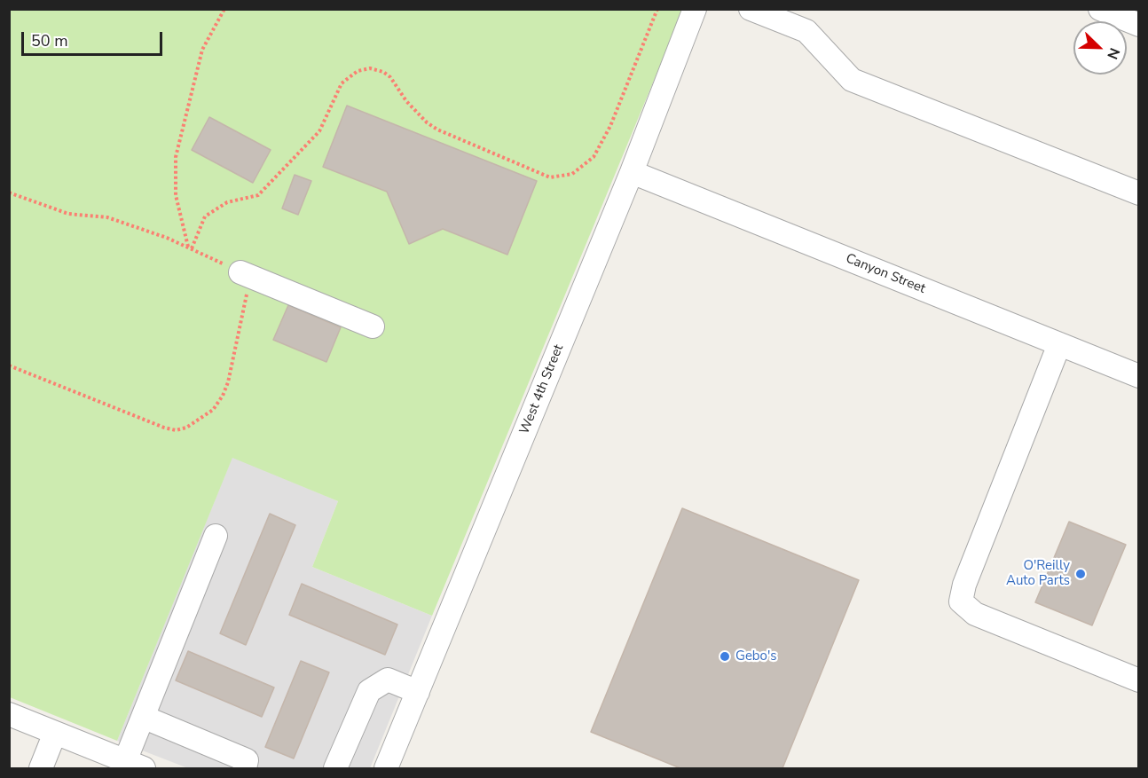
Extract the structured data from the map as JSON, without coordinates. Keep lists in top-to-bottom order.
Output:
{
  "streets": {
    "street": ["Canyon Street", "West 4th Street"]
  },
  "crossings": [
    ["Canyon Street", "West 4th Street"]
  ],
  "places": ["O'Reilly Auto Parts", "Gebo's"],
  "scale_bar": "50 m",
  "north": "bottom right"
}
